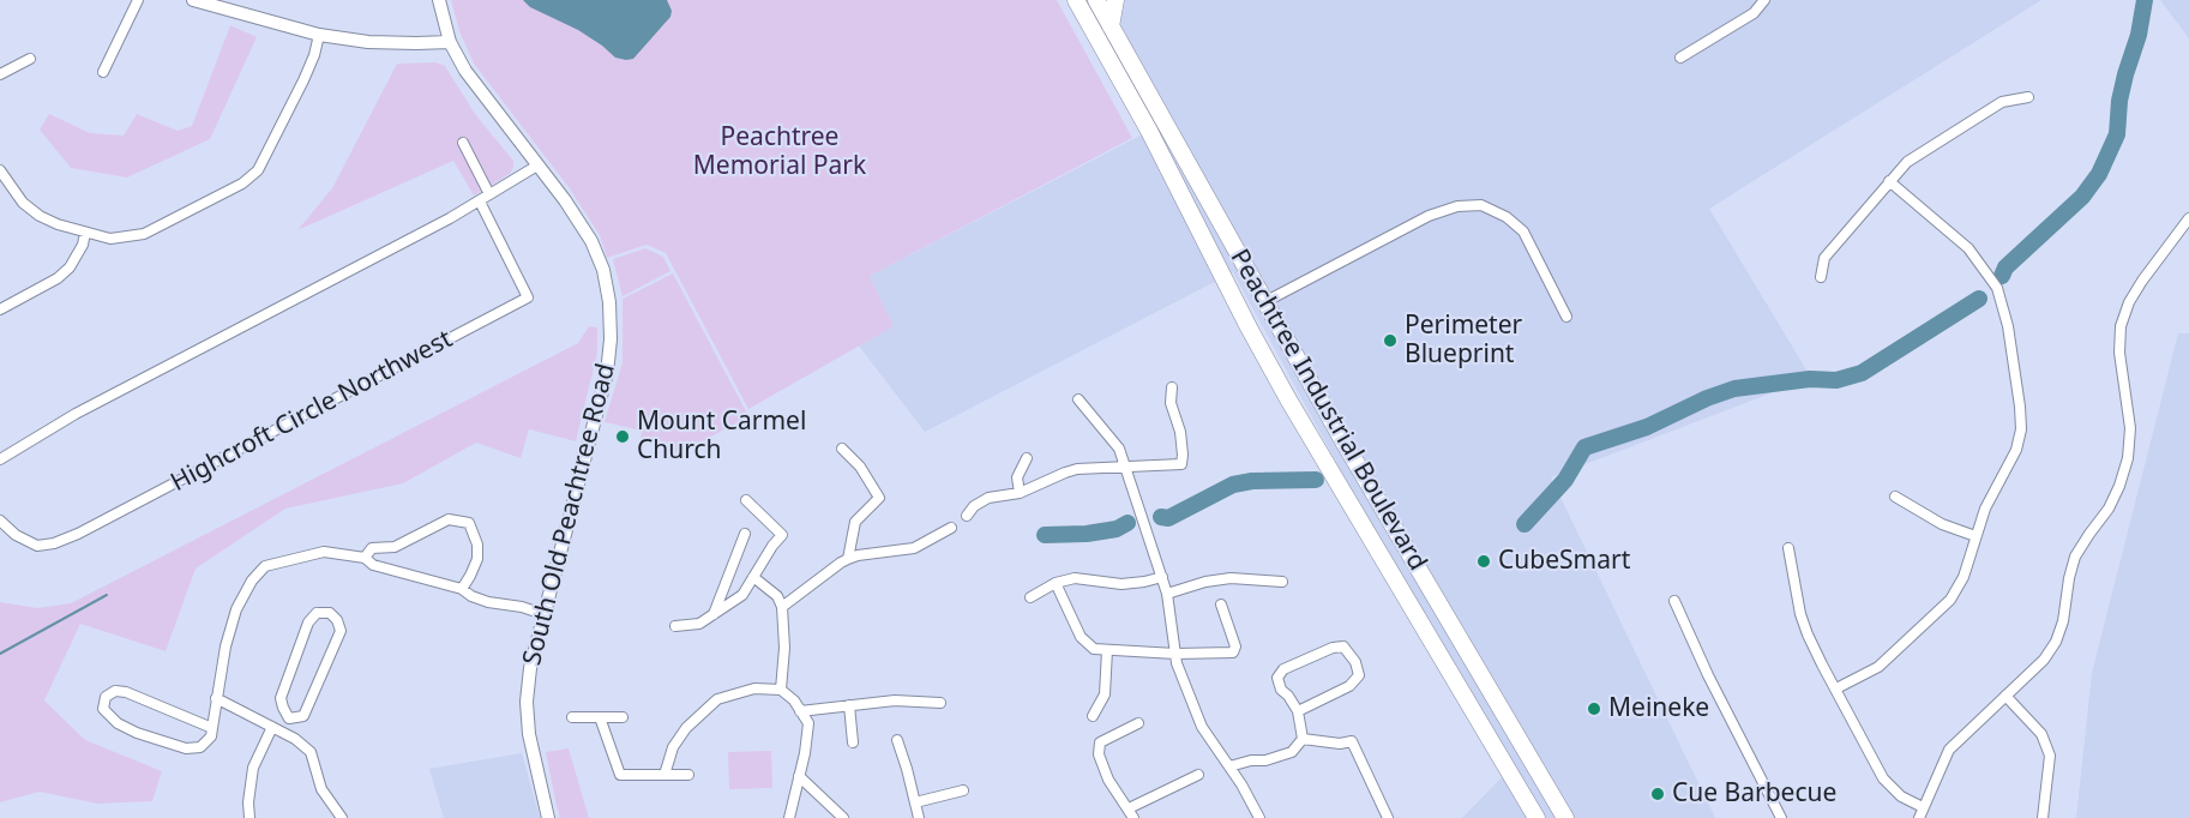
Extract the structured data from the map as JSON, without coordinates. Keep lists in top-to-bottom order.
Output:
{
  "streets": {
    "highway": ["Peachtree Industrial Boulevard"],
    "street": ["Highcroft Circle Northwest", "South Old Peachtree Road"]
  },
  "parks": ["Peachtree Memorial Park"],
  "places": [
    "Perimeter Blueprint",
    "Mount Carmel Church",
    "CubeSmart",
    "Meineke",
    "Cue Barbecue"
  ]
}
